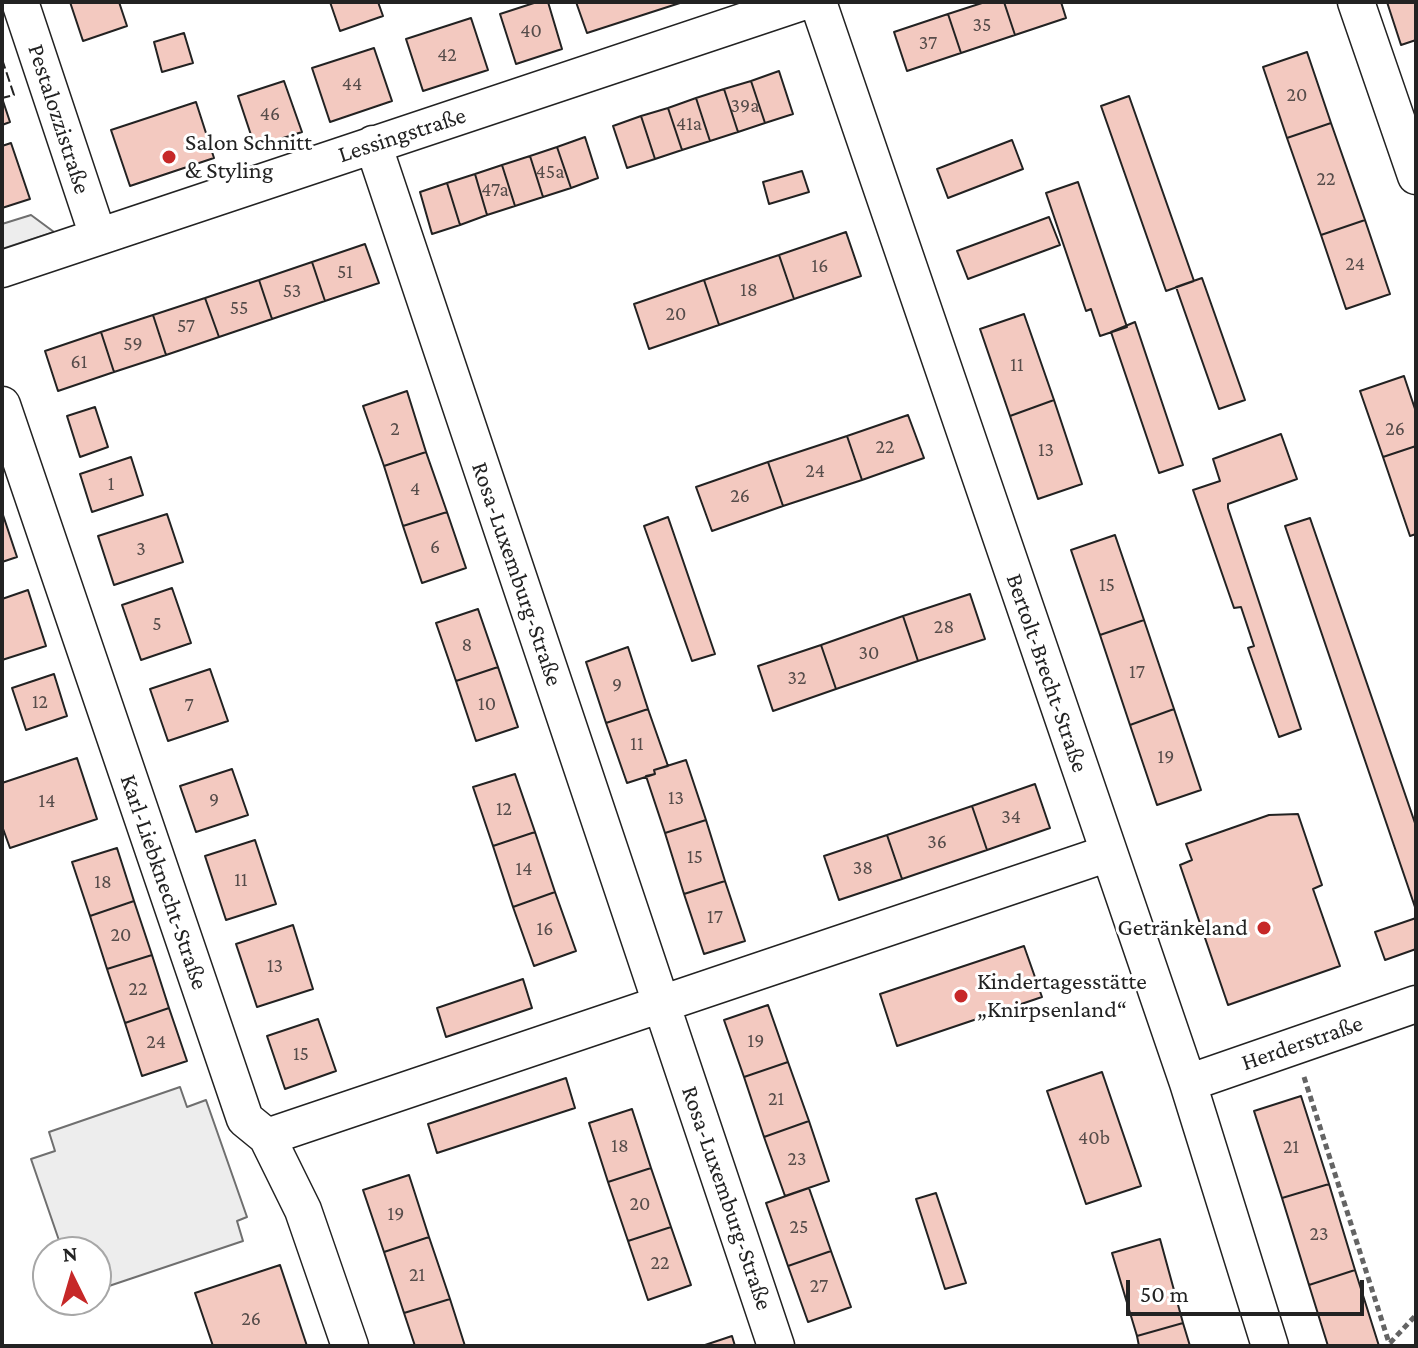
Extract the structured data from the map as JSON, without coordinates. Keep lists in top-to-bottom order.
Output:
{
  "streets": {
    "street": [
      "Pestalozzistraße",
      "Lessingstraße",
      "Rosa-Luxemburg-Straße",
      "Bertolt-Brecht-Straße",
      "Karl-Liebknecht-Straße",
      "Herderstraße"
    ]
  },
  "crossings": [
    ["Pestalozzistraße", "Lessingstraße"],
    ["Lessingstraße", "Rosa-Luxemburg-Straße"],
    ["Bertolt-Brecht-Straße", "Herderstraße"]
  ],
  "places": ["Salon Schnitt & Styling", "Getränkeland", "Kindertagesstätte „Knirpsenland“"],
  "house_numbers": [
    "35",
    "40",
    "37",
    "42",
    "44",
    "20",
    "39a",
    "46",
    "41a",
    "45a",
    "22",
    "47a",
    "24",
    "16",
    "51",
    "18",
    "53",
    "55",
    "20",
    "57",
    "59",
    "61",
    "11",
    "2",
    "26",
    "22",
    "13",
    "24",
    "1",
    "4",
    "26",
    "6",
    "3",
    "15",
    "5",
    "28",
    "8",
    "30",
    "17",
    "32",
    "9",
    "12",
    "10",
    "7",
    "11",
    "19",
    "13",
    "9",
    "14",
    "12",
    "34",
    "36",
    "15",
    "38",
    "14",
    "11",
    "18",
    "17",
    "16",
    "20",
    "13",
    "22",
    "19",
    "24",
    "15",
    "21",
    "40b",
    "18",
    "21",
    "23",
    "20",
    "19",
    "25",
    "23",
    "22",
    "21",
    "27",
    "26"
  ],
  "scale_bar": "50 m",
  "north": "top"
}
